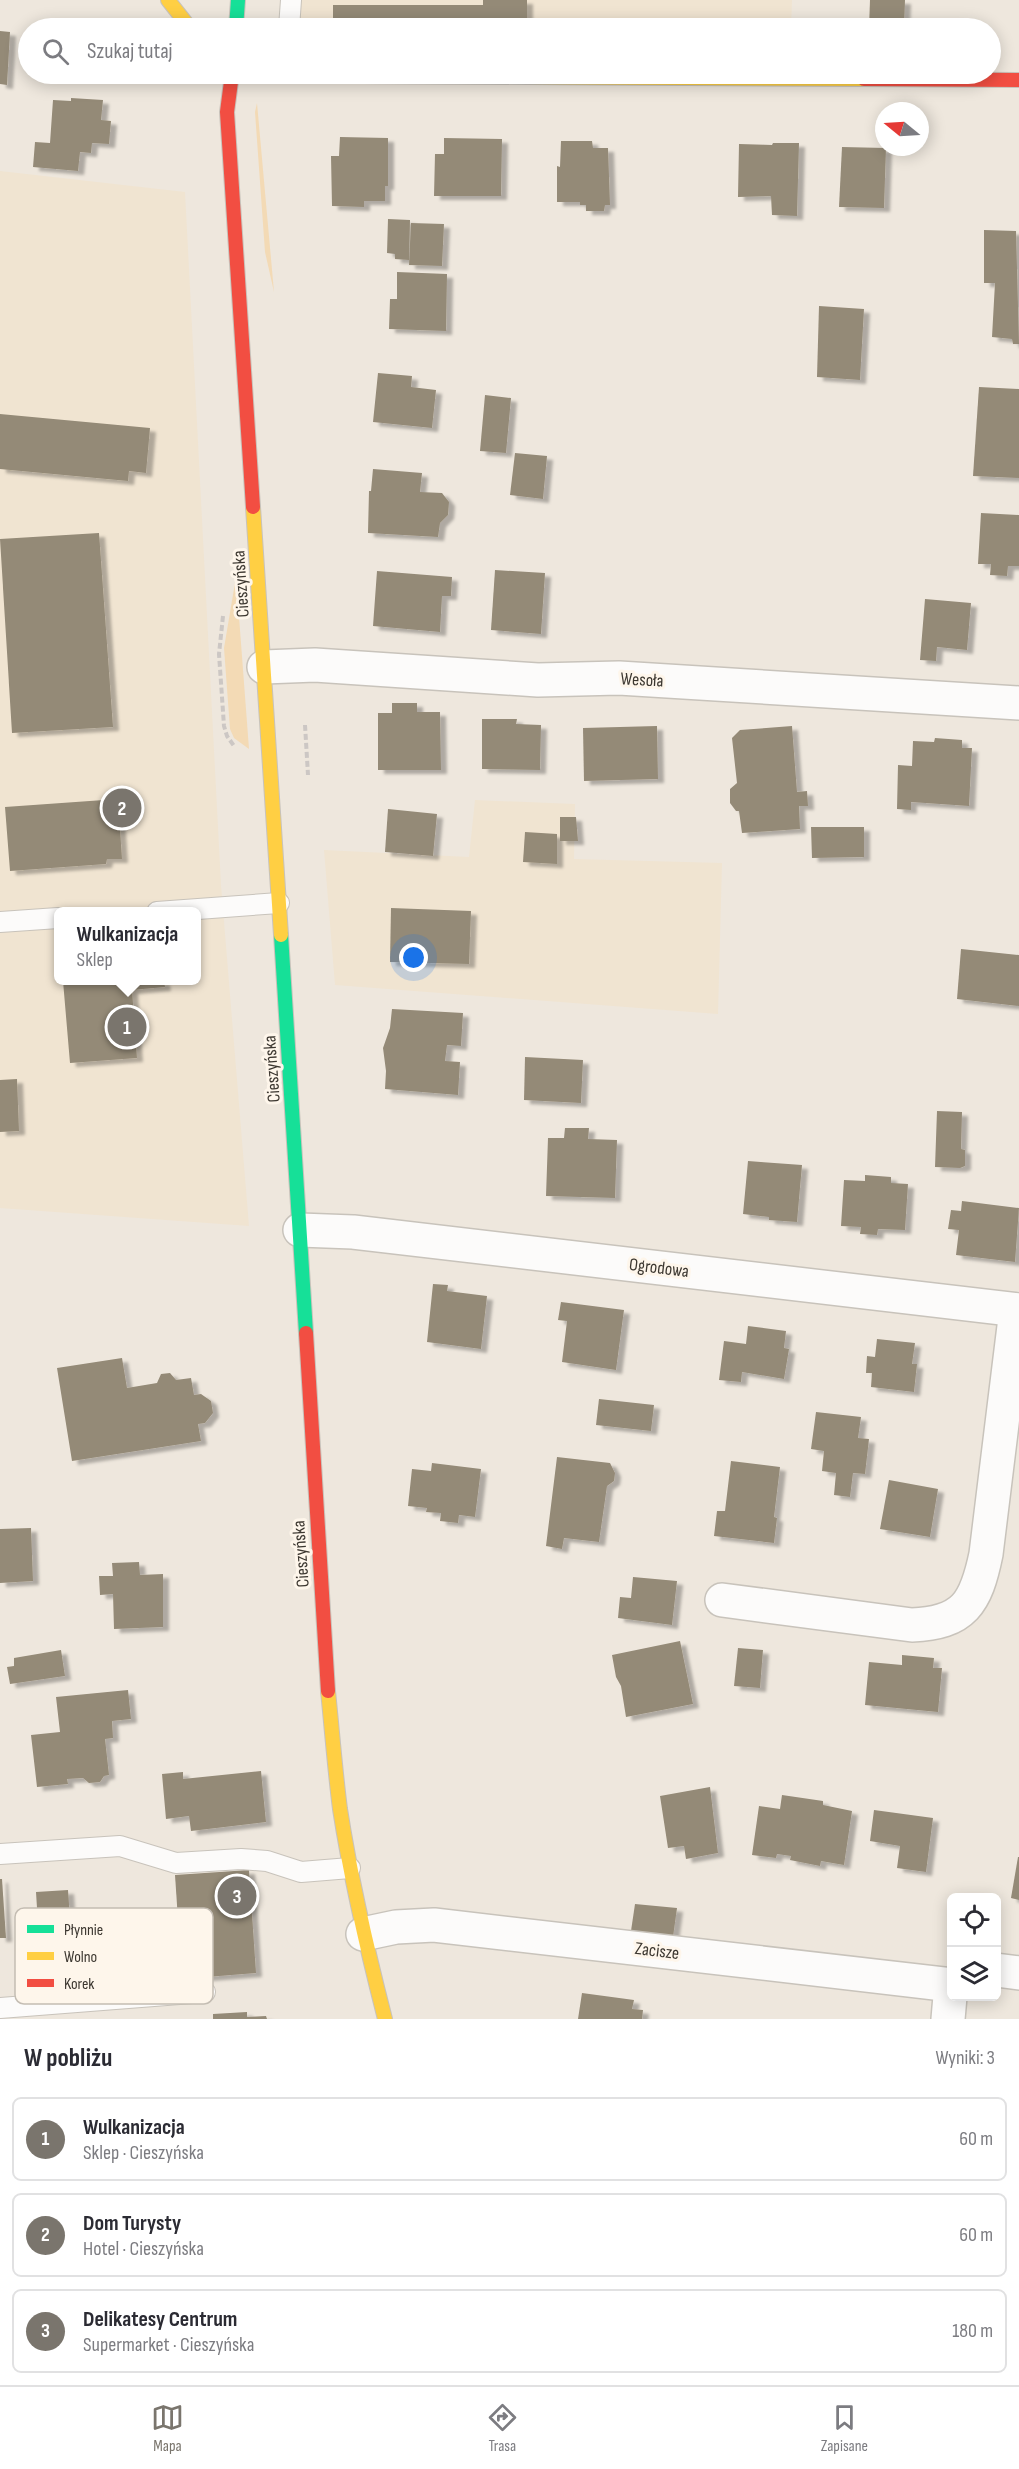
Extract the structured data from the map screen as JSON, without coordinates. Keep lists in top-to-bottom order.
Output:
{
  "streets": {
    "main road": ["Cieszyńska"],
    "street": ["Wesoła", "Ogrodowa", "Zacisze"]
  },
  "crossings": [
    ["Cieszyńska", "Wesoła"],
    ["Cieszyńska", "Ogrodowa"],
    ["Cieszyńska", "Zacisze"]
  ],
  "legend": ["Płynnie", "Wolno", "Korek"],
  "north": "left",
  "page": {
    "search": "Szukaj tutaj",
    "pins": ["2", "1", "3"],
    "popup": ["Wulkanizacja", "Sklep"],
    "heading": ["W pobliżu", "Wyniki: 3"],
    "list": [
      {
        "mark": "1",
        "name": "Wulkanizacja",
        "note": "Sklep · Cieszyńska",
        "value": "60 m"
      },
      {
        "mark": "2",
        "name": "Dom Turysty",
        "note": "Hotel · Cieszyńska",
        "value": "60 m"
      },
      {
        "mark": "3",
        "name": "Delikatesy Centrum",
        "note": "Supermarket · Cieszyńska",
        "value": "180 m"
      }
    ],
    "nav": ["Mapa", "Trasa", "Zapisane"]
  }
}
